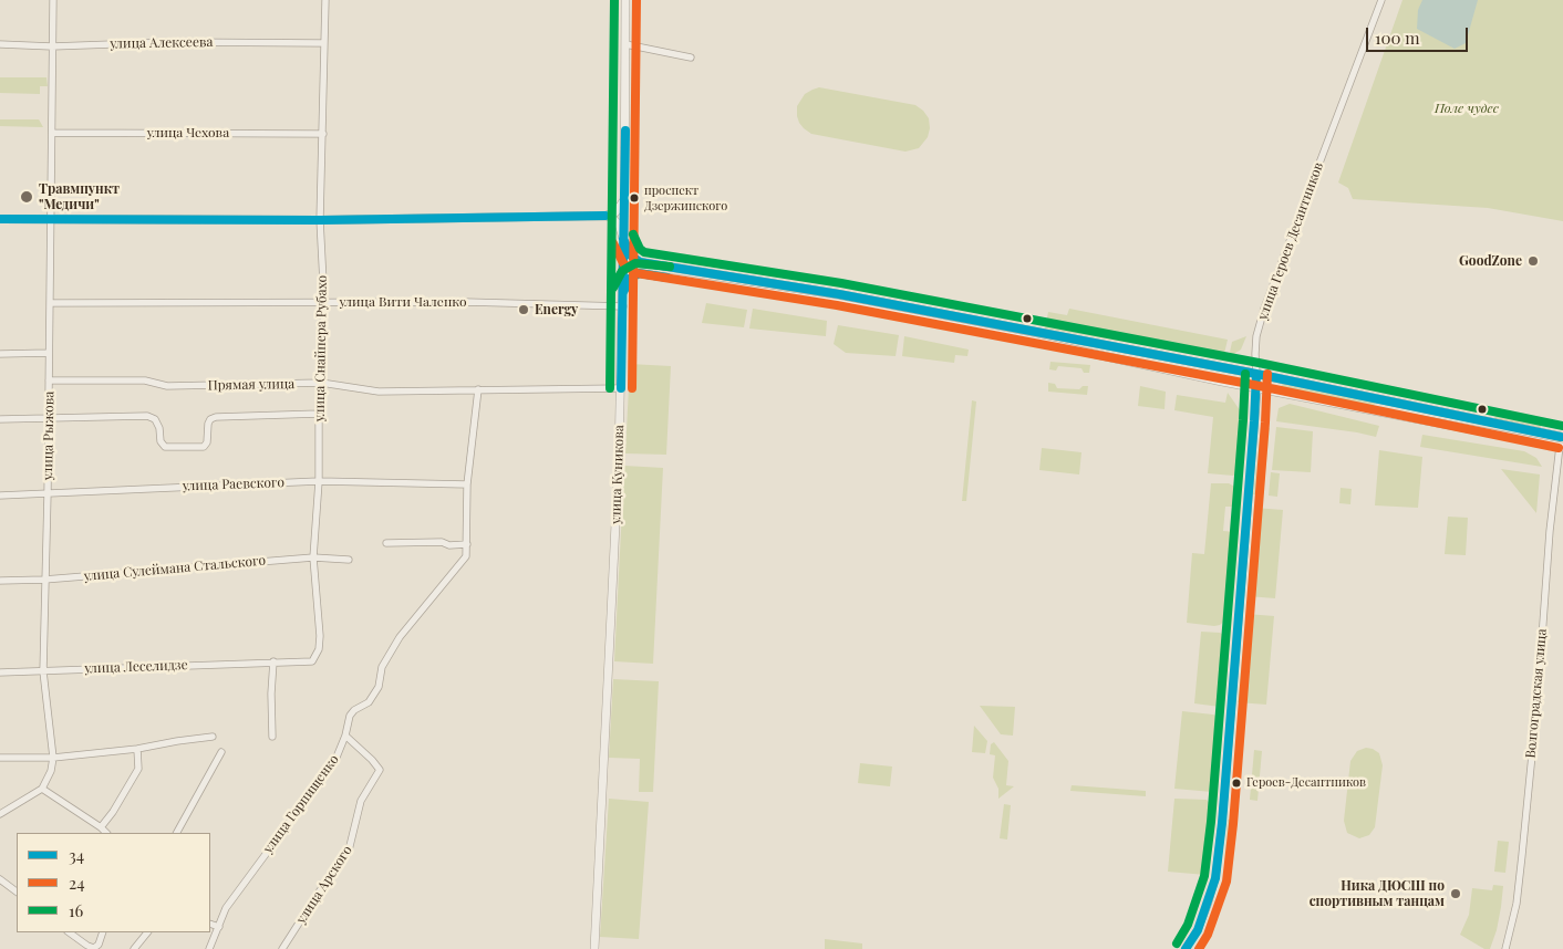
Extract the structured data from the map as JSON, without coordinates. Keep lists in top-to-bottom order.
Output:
{
  "streets": {
    "street": [
      "улица Алексеева",
      "улица Чехова",
      "улица Героев Десантников",
      "улица Вити Чаленко",
      "улица Снайпера Рубахо",
      "Прямая улица",
      "улица Рыжова",
      "улица Куникова",
      "улица Раевского",
      "улица Сулеймана Стальского",
      "улица Леселидзе",
      "Волгоградская улица",
      "улица Горпищенко",
      "улица Арского"
    ]
  },
  "crossings": [
    ["улица Алексеева", "улица Снайпера Рубахо"],
    ["улица Алексеева", "улица Рыжова"],
    ["улица Чехова", "улица Снайпера Рубахо"],
    ["улица Чехова", "улица Рыжова"],
    ["улица Вити Чаленко", "улица Снайпера Рубахо"],
    ["улица Вити Чаленко", "улица Рыжова"],
    ["улица Вити Чаленко", "улица Куникова"],
    ["улица Снайпера Рубахо", "Прямая улица"],
    ["улица Снайпера Рубахо", "улица Раевского"],
    ["улица Снайпера Рубахо", "улица Сулеймана Стальского"],
    ["улица Снайпера Рубахо", "улица Леселидзе"],
    ["Прямая улица", "улица Рыжова"],
    ["Прямая улица", "улица Куникова"],
    ["Прямая улица", "улица Горпищенко"],
    ["улица Рыжова", "улица Раевского"],
    ["улица Рыжова", "улица Сулеймана Стальского"],
    ["улица Рыжова", "улица Леселидзе"],
    ["улица Раевского", "улица Горпищенко"],
    ["улица Горпищенко", "улица Арского"]
  ],
  "parks": ["Поле чудес"],
  "places": [
    "Травмпункт \"Медичи\"",
    "проспект Дзержинского",
    "GoodZone",
    "Energy",
    "Героев-Десантников",
    "Ника ДЮСШ по спортивным танцам"
  ],
  "lines": ["transit line 24", "transit line 16", "transit line 34"],
  "legend": ["34", "24", "16"],
  "scale_bar": "100 m"
}
